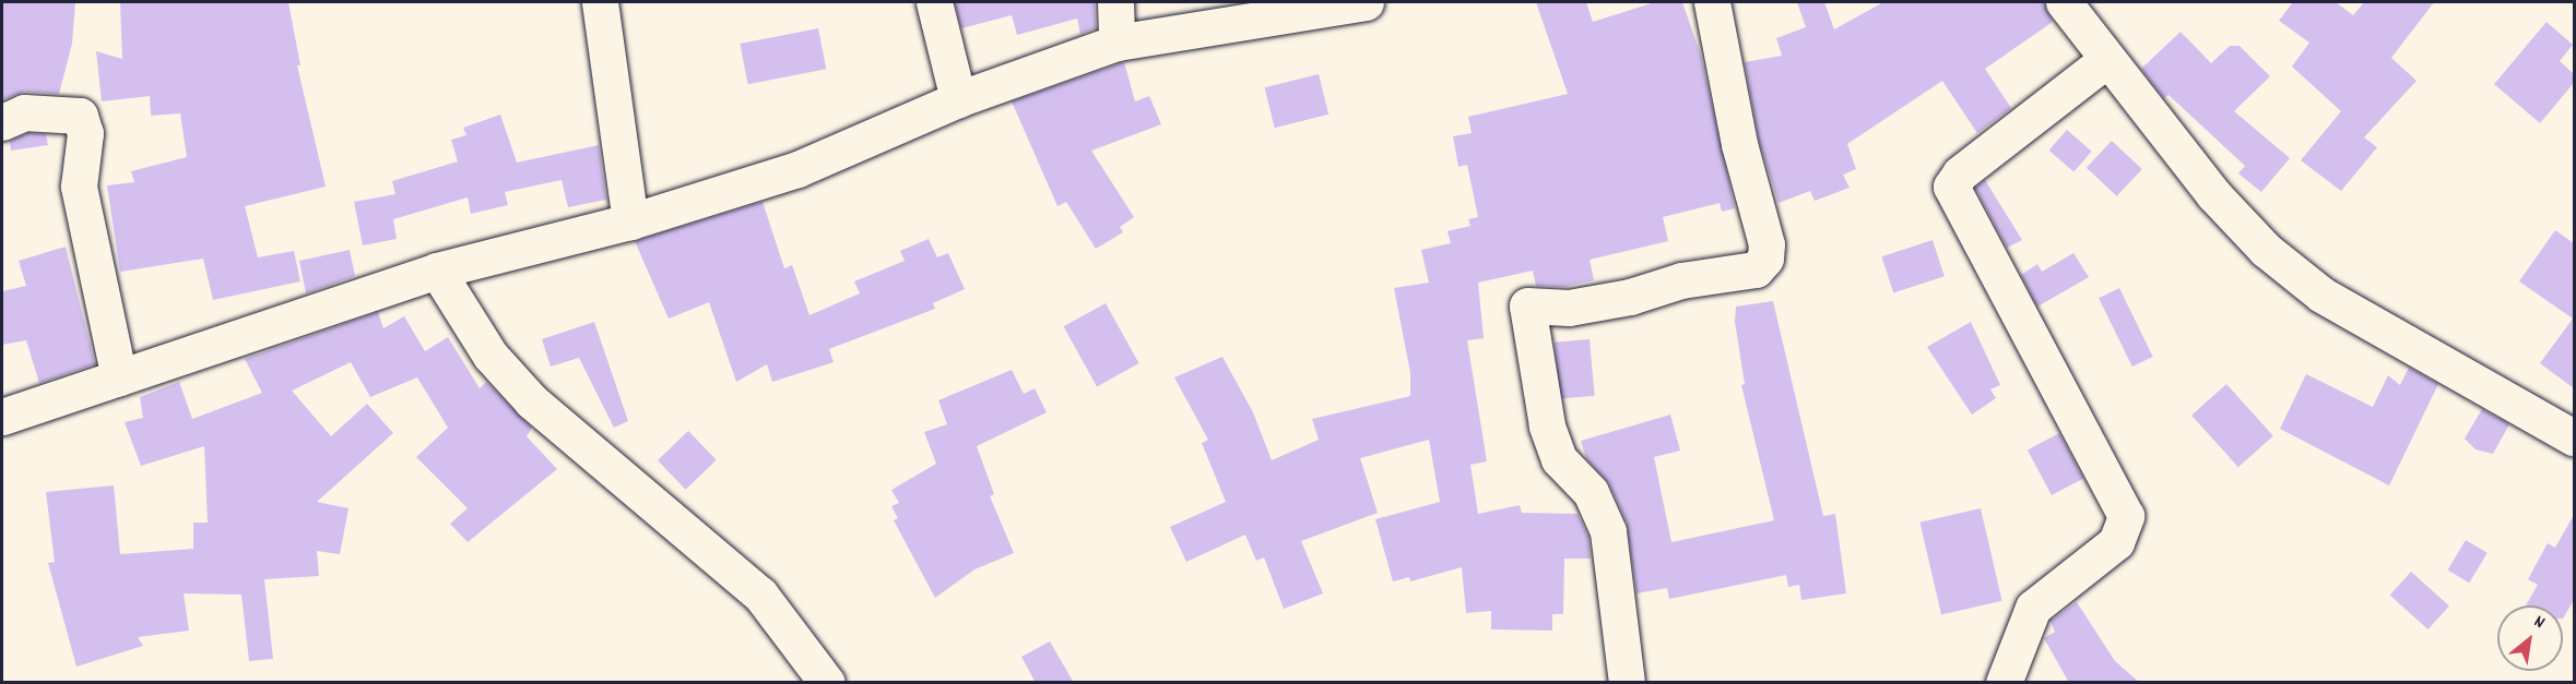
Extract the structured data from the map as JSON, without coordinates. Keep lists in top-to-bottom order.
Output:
{
  "north": "top right"
}
